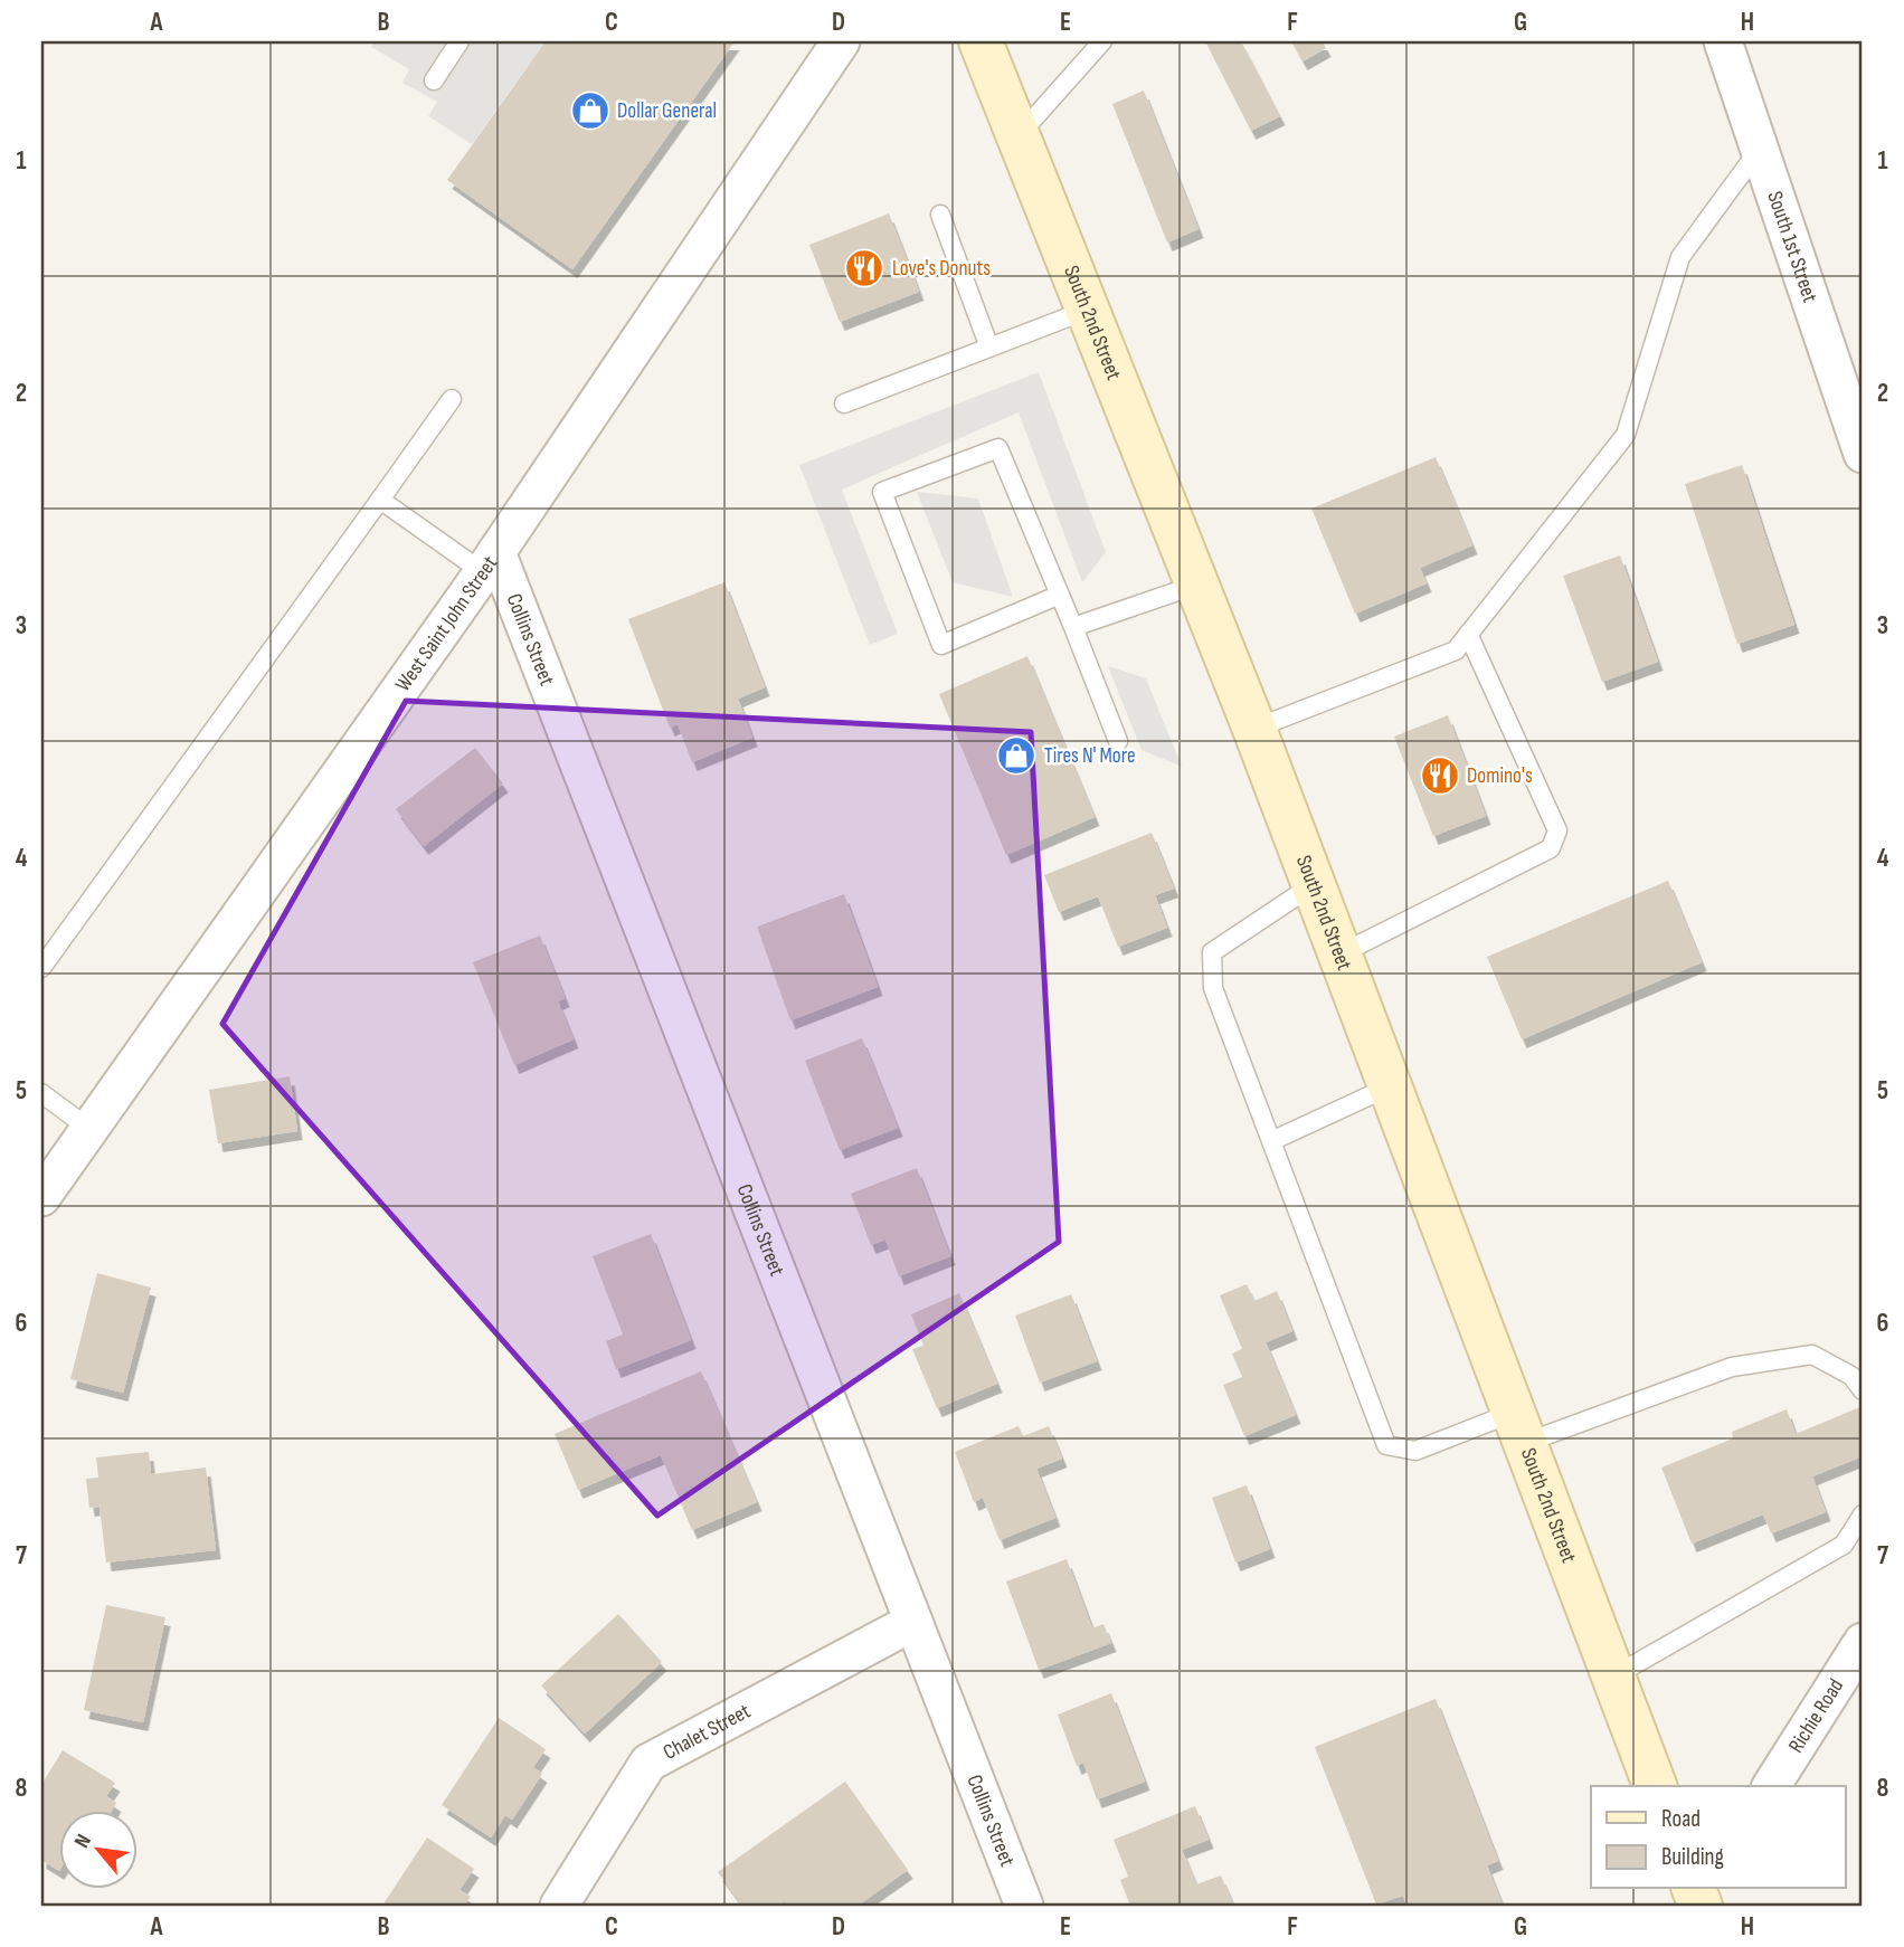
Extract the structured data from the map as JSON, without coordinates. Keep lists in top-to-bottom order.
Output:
{
  "streets": {
    "main road": ["South 2nd Street"],
    "street": [
      "South 1st Street",
      "West Saint John Street",
      "Collins Street",
      "Richie Road",
      "Chalet Street"
    ]
  },
  "crossings": [
    ["West Saint John Street", "Collins Street"],
    ["Collins Street", "Chalet Street"]
  ],
  "places": {
    "shop": ["Dollar General", "Tires N' More"],
    "restaurant": ["Love's Donuts", "Domino's"]
  },
  "legend": ["Road", "Building"],
  "north": "top left",
  "grid": {
    "columns": [
      "A",
      "B",
      "C",
      "D",
      "E",
      "F",
      "G",
      "H"
    ],
    "rows": [
      "1",
      "2",
      "3",
      "4",
      "5",
      "6",
      "7",
      "8"
    ]
  }
}
